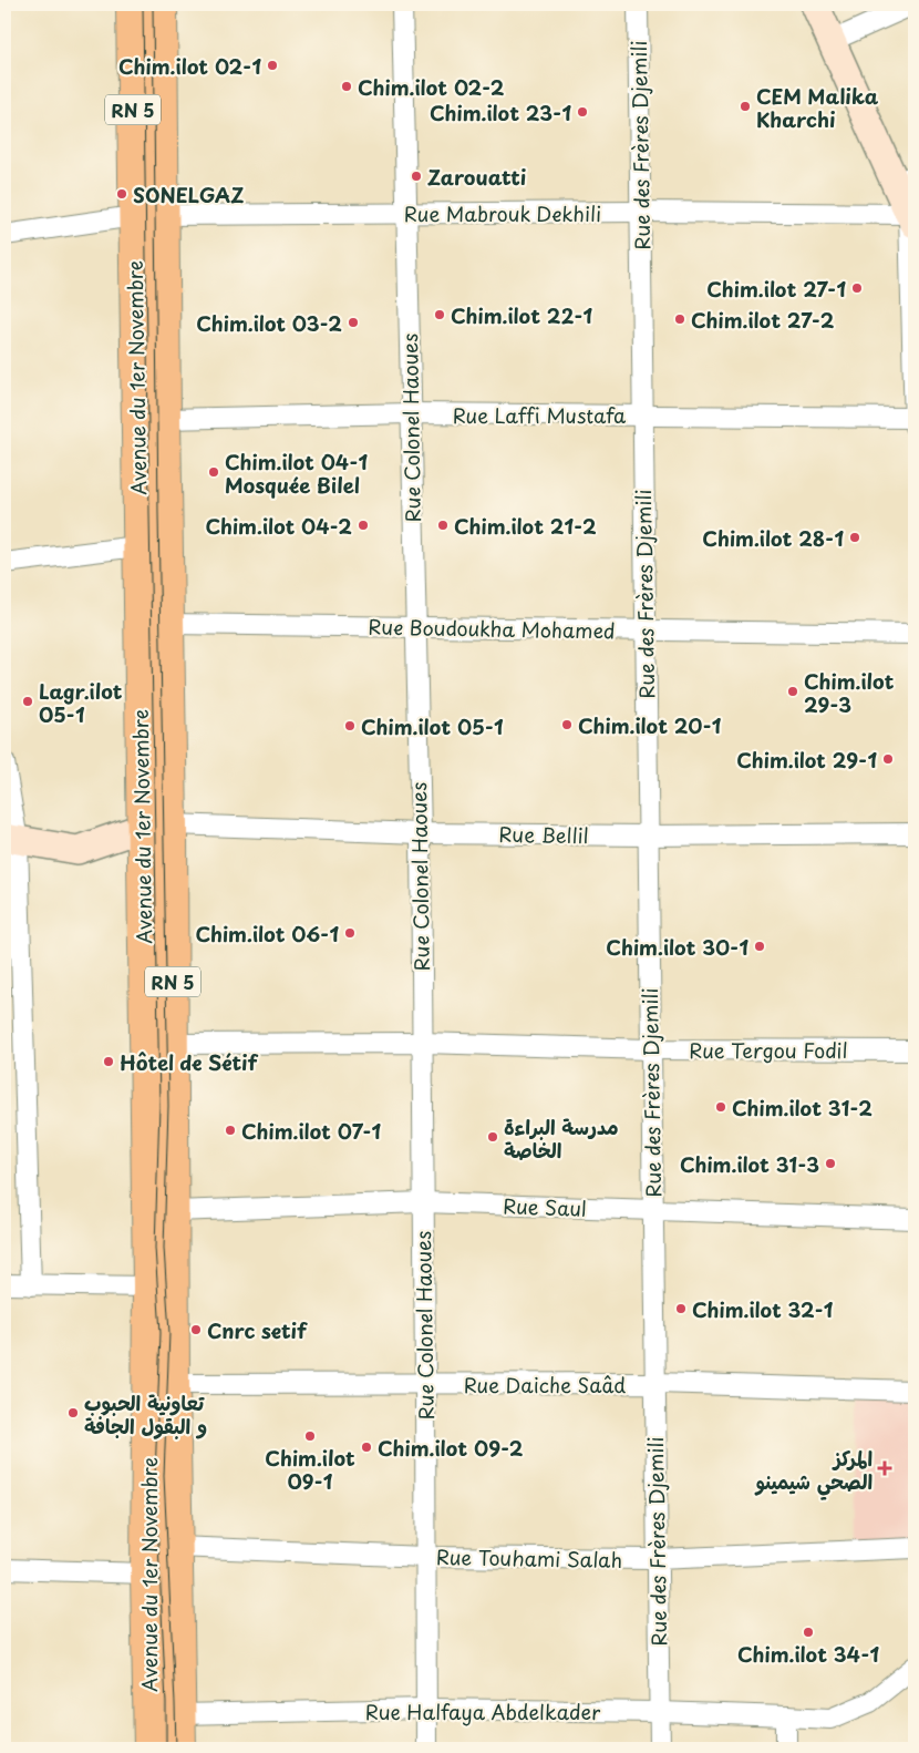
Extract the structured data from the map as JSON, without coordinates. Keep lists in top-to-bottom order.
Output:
{
  "streets": {
    "main road": ["RN 5", "Avenue du 1er Novembre"],
    "street": [
      "Rue des Frères Djemili",
      "Rue Mabrouk Dekhili",
      "Rue Laffi Mustafa",
      "Rue Colonel Haoues",
      "Rue Boudoukha Mohamed",
      "Rue Bellil",
      "Rue Tergou Fodil",
      "Rue Saul",
      "Rue Daiche Saâd",
      "Rue Touhami Salah",
      "Rue Halfaya Abdelkader"
    ]
  },
  "crossings": [
    ["RN 5", "Rue Mabrouk Dekhili"],
    ["RN 5", "Avenue du 1er Novembre"],
    ["Rue des Frères Djemili", "Rue Mabrouk Dekhili"],
    ["Rue des Frères Djemili", "Rue Laffi Mustafa"],
    ["Rue des Frères Djemili", "Rue Boudoukha Mohamed"],
    ["Rue des Frères Djemili", "Rue Bellil"],
    ["Rue des Frères Djemili", "Rue Tergou Fodil"],
    ["Rue des Frères Djemili", "Rue Saul"],
    ["Rue des Frères Djemili", "Rue Daiche Saâd"],
    ["Rue des Frères Djemili", "Rue Touhami Salah"],
    ["Rue des Frères Djemili", "Rue Halfaya Abdelkader"],
    ["Rue Mabrouk Dekhili", "Avenue du 1er Novembre"],
    ["Rue Mabrouk Dekhili", "Rue Colonel Haoues"],
    ["Avenue du 1er Novembre", "Rue Laffi Mustafa"],
    ["Avenue du 1er Novembre", "Rue Boudoukha Mohamed"],
    ["Avenue du 1er Novembre", "Rue Bellil"],
    ["Avenue du 1er Novembre", "Rue Tergou Fodil"],
    ["Avenue du 1er Novembre", "Rue Saul"],
    ["Avenue du 1er Novembre", "Rue Daiche Saâd"],
    ["Avenue du 1er Novembre", "Rue Touhami Salah"],
    ["Avenue du 1er Novembre", "Rue Halfaya Abdelkader"],
    ["Rue Laffi Mustafa", "Rue Colonel Haoues"],
    ["Rue Colonel Haoues", "Rue Boudoukha Mohamed"],
    ["Rue Colonel Haoues", "Rue Bellil"],
    ["Rue Colonel Haoues", "Rue Tergou Fodil"],
    ["Rue Colonel Haoues", "Rue Saul"],
    ["Rue Colonel Haoues", "Rue Daiche Saâd"],
    ["Rue Colonel Haoues", "Rue Touhami Salah"],
    ["Rue Colonel Haoues", "Rue Halfaya Abdelkader"]
  ],
  "places": {
    "other": [
      "Chim.ilot 02-1",
      "Chim.ilot 02-2",
      "CEM Malika Kharchi",
      "Chim.ilot 23-1",
      "Zarouatti",
      "SONELGAZ",
      "Chim.ilot 27-1",
      "Chim.ilot 22-1",
      "Chim.ilot 27-2",
      "Chim.ilot 03-2",
      "Chim.ilot 04-1 Mosquée Bilel",
      "Chim.ilot 04-2",
      "Chim.ilot 21-2",
      "Chim.ilot 28-1",
      "Chim.ilot 29-3",
      "Lagr.ilot 05-1",
      "Chim.ilot 20-1",
      "Chim.ilot 05-1",
      "Chim.ilot 29-1",
      "Chim.ilot 06-1",
      "Chim.ilot 30-1",
      "Hôtel de Sétif",
      "Chim.ilot 31-2",
      "Chim.ilot 07-1",
      "مدرسة البراءة الخاصة",
      "Chim.ilot 31-3",
      "Chim.ilot 32-1",
      "Cnrc setif",
      "تعاونية الحبوب و البقول الجافة",
      "Chim.ilot 09-1",
      "Chim.ilot 09-2",
      "Chim.ilot 34-1"
    ],
    "health": ["المركز الصحي شيمينو"]
  }
}
